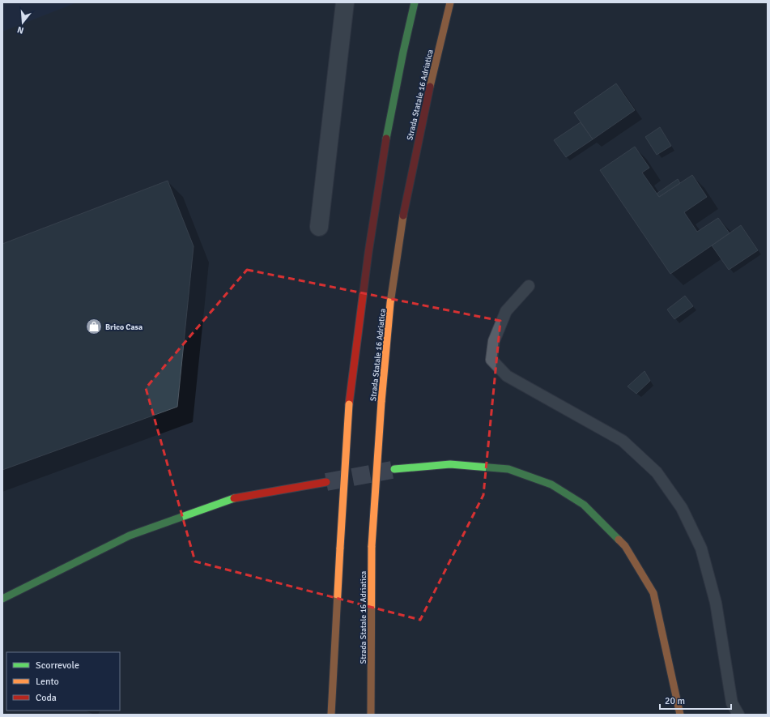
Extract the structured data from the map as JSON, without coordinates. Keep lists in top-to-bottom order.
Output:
{
  "streets": {
    "main road": ["Strada Statale 16 Adriatica"]
  },
  "places": {
    "shop": ["Brico Casa"]
  },
  "legend": ["Scorrevole", "Lento", "Coda"],
  "scale_bar": "20 m",
  "north": "bottom"
}
